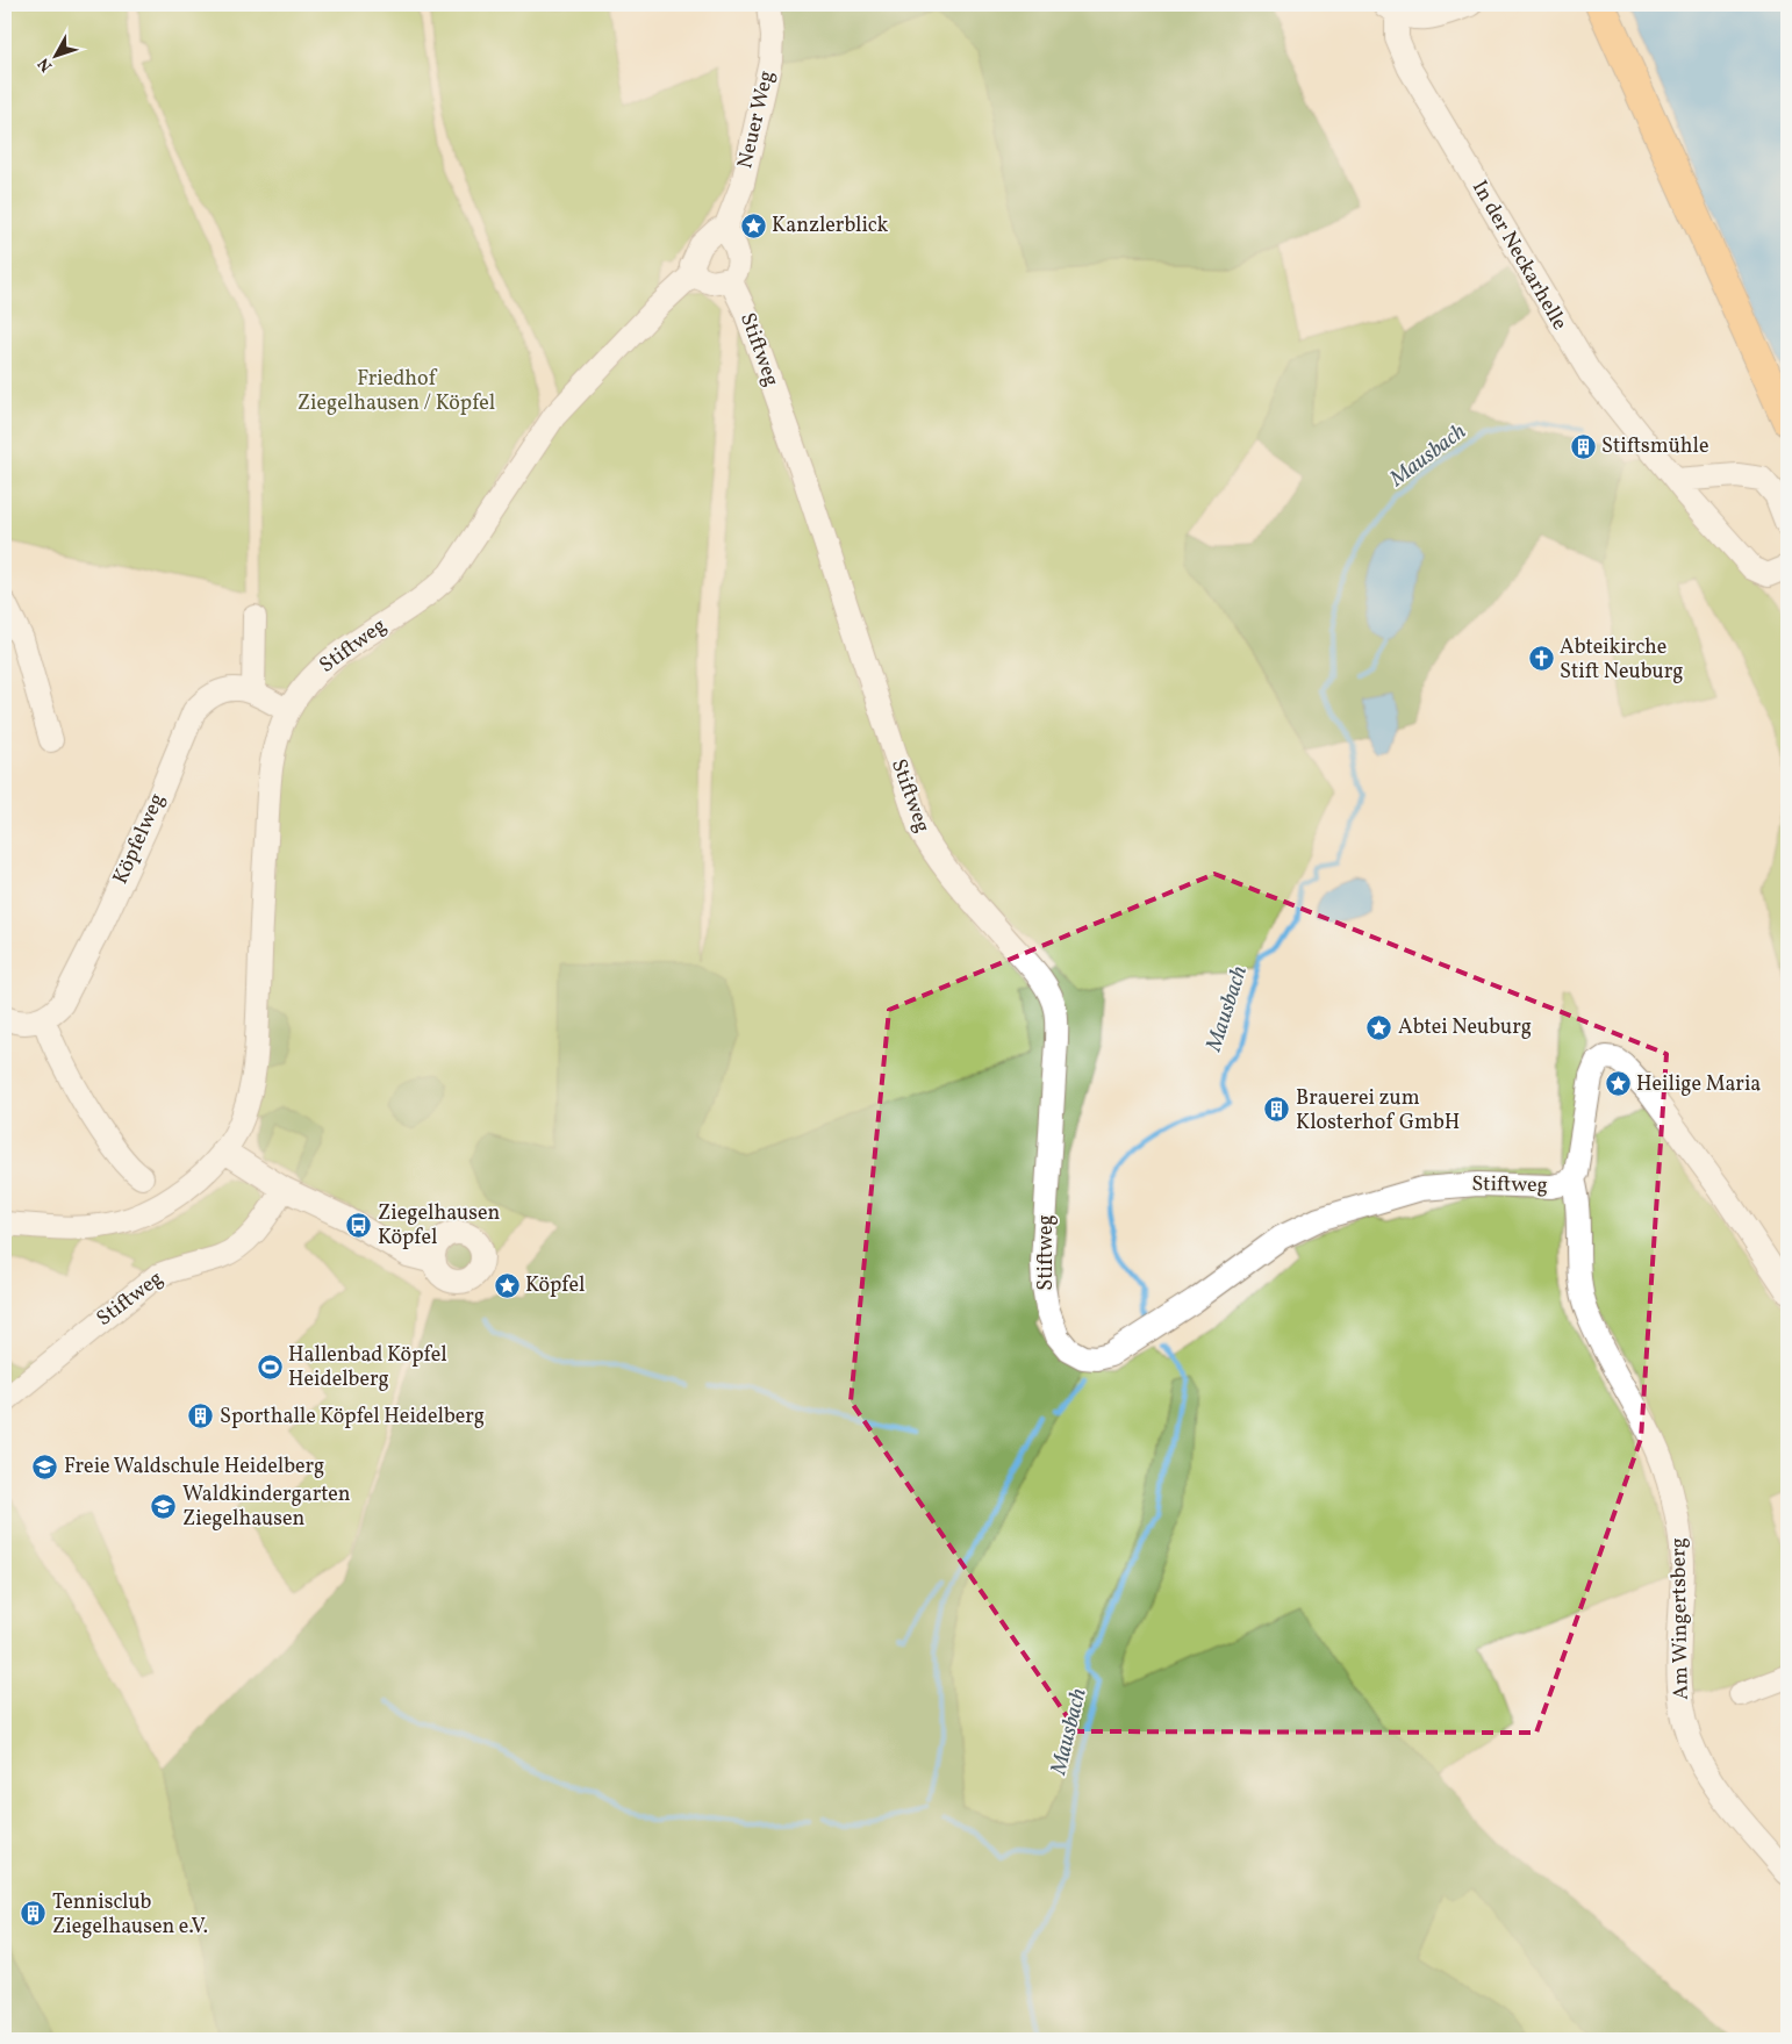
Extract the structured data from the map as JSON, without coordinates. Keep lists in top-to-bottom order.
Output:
{
  "streets": {
    "street": [
      "Neuer Weg",
      "In der Neckarhelle",
      "Stiftweg",
      "Köpfelweg",
      "Am Wingertsberg"
    ]
  },
  "crossings": [
    ["Neuer Weg", "Stiftweg"],
    ["Stiftweg", "Köpfelweg"],
    ["Stiftweg", "Am Wingertsberg"]
  ],
  "water": ["Mausbach"],
  "parks": ["Friedhof Ziegelhausen / Köpfel"],
  "places": {
    "place": [
      "Kanzlerblick",
      "Abtei Neuburg",
      "Heilige Maria",
      "Köpfel"
    ],
    "building": [
      "Stiftsmühle",
      "Brauerei zum Klosterhof GmbH",
      "Sporthalle Köpfel Heidelberg",
      "Tennisclub Ziegelhausen e.V."
    ],
    "church": ["Abteikirche Stift Neuburg"],
    "bus stop": ["Ziegelhausen Köpfel"],
    "sports": ["Hallenbad Köpfel Heidelberg"],
    "school or university": ["Freie Waldschule Heidelberg", "Waldkindergarten Ziegelhausen"]
  },
  "north": "bottom left"
}
